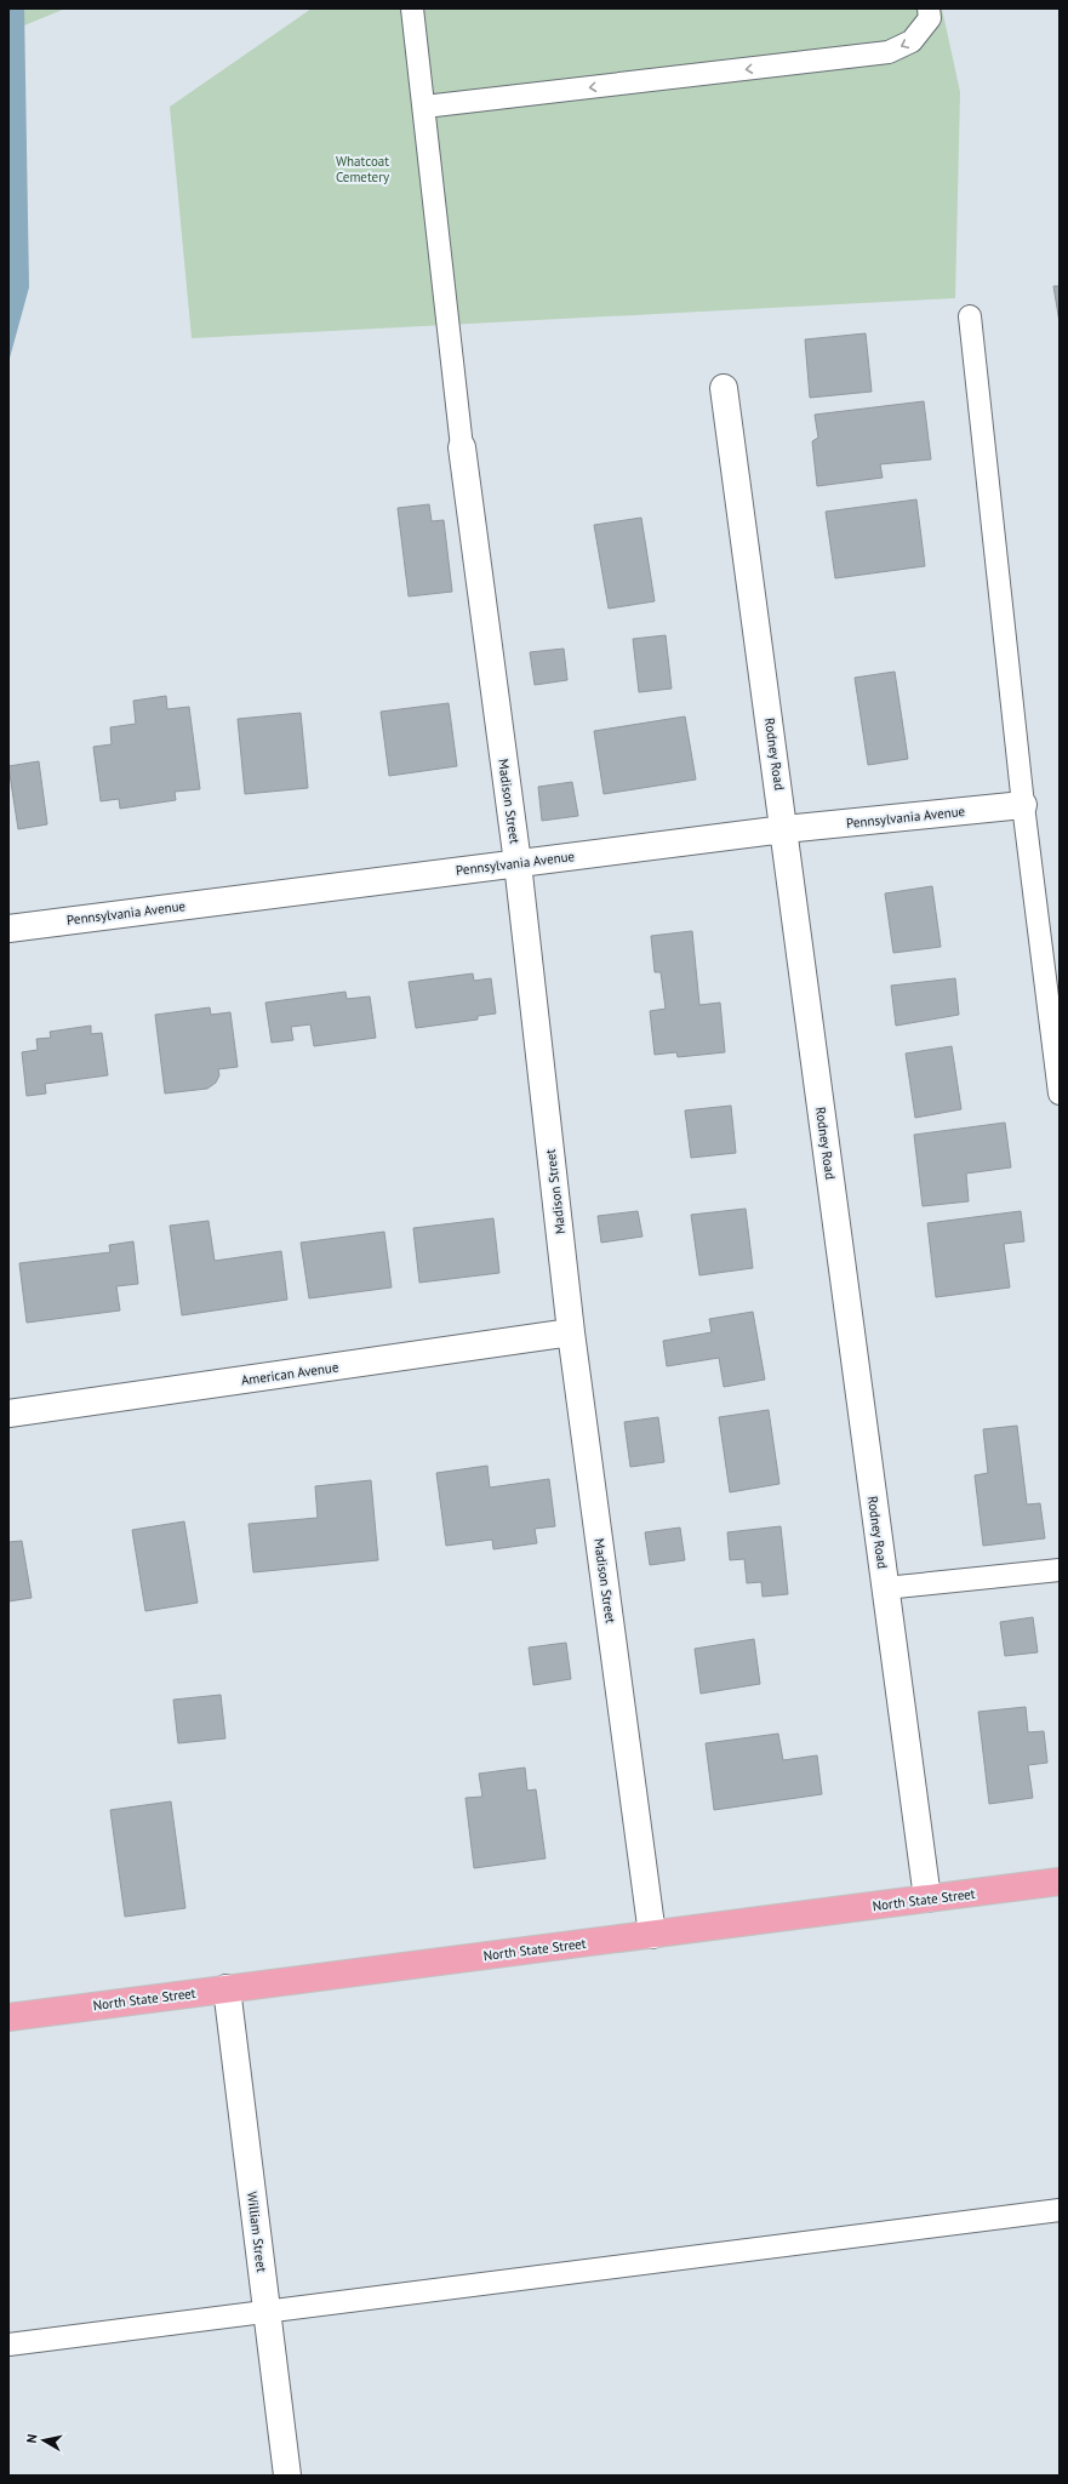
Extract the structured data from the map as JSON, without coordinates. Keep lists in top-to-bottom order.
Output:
{
  "streets": {
    "main road": ["North State Street"],
    "street": [
      "Rodney Road",
      "Madison Street",
      "Pennsylvania Avenue",
      "American Avenue",
      "William Street"
    ]
  },
  "crossings": [
    ["Rodney Road", "Pennsylvania Avenue"],
    ["Rodney Road", "North State Street"],
    ["Madison Street", "Pennsylvania Avenue"],
    ["Madison Street", "American Avenue"],
    ["Madison Street", "North State Street"],
    ["North State Street", "William Street"]
  ],
  "parks": ["Whatcoat Cemetery"],
  "north": "left"
}
